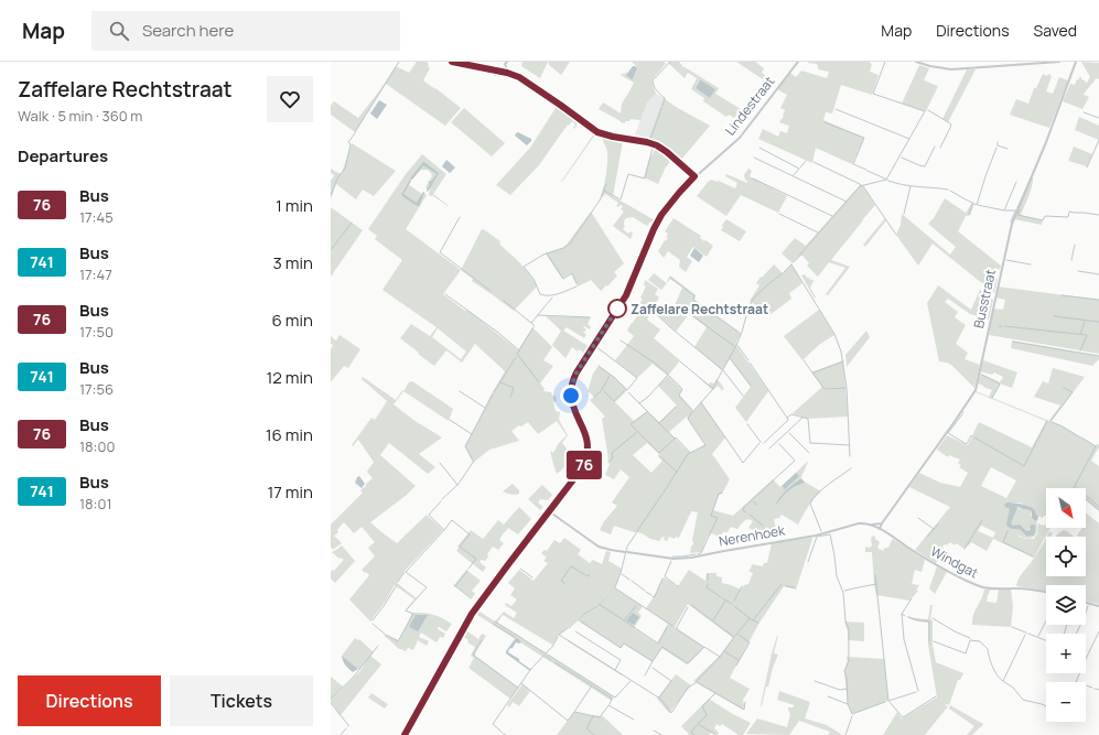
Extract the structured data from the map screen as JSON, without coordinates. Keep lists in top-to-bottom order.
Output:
{
  "streets": {
    "street": [
      "Lindestraat",
      "Busstraat",
      "Nerenhoek",
      "Windgat"
    ]
  },
  "crossings": [
    ["Lindestraat", "Nerenhoek"],
    ["Busstraat", "Windgat"]
  ],
  "places": ["Zaffelare Rechtstraat"],
  "lines": ["bus line 76"],
  "north": "bottom right",
  "page": {
    "header": "Map",
    "search": "Search here",
    "nav": ["Map", "Directions", "Saved"],
    "heading": [
      ["Zaffelare Rechtstraat", "Walk · 5 min · 360 m"],
      "Departures"
    ],
    "on_map": "76",
    "list": [
      {
        "mark": "76",
        "name": "Bus",
        "note": "17:45",
        "value": "1 min"
      },
      {
        "mark": "741",
        "name": "Bus",
        "note": "17:47",
        "value": "3 min"
      },
      {
        "mark": "76",
        "name": "Bus",
        "note": "17:50",
        "value": "6 min"
      },
      {
        "mark": "741",
        "name": "Bus",
        "note": "17:56",
        "value": "12 min"
      },
      {
        "mark": "76",
        "name": "Bus",
        "note": "18:00",
        "value": "16 min"
      },
      {
        "mark": "741",
        "name": "Bus",
        "note": "18:01",
        "value": "17 min"
      }
    ],
    "map_buttons": ["+", "−"],
    "buttons": ["Directions", "Tickets"]
  }
}
